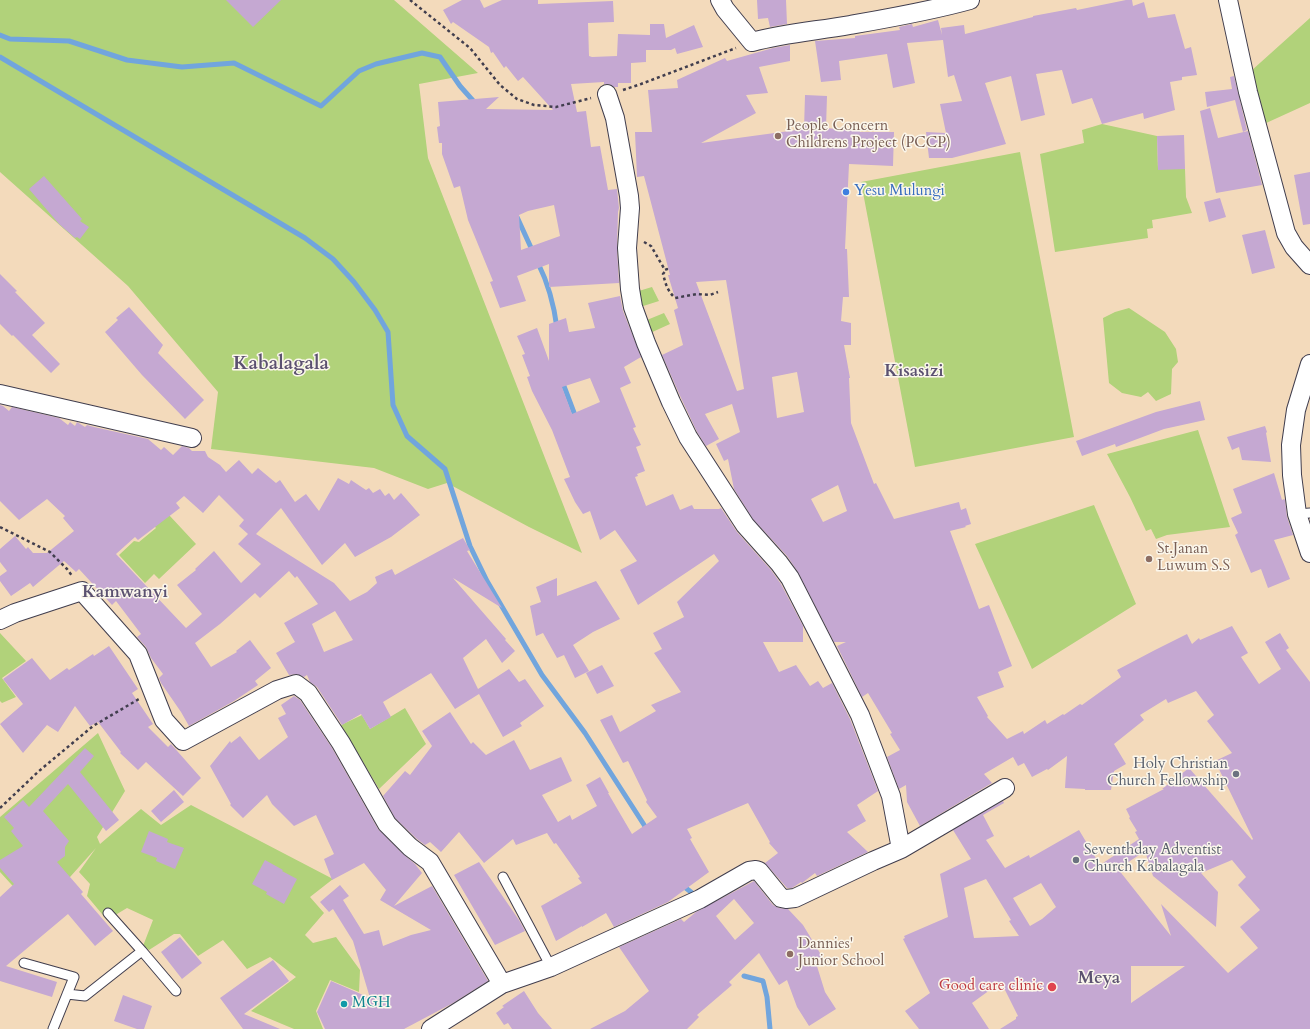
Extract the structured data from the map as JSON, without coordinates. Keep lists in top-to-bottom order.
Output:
{
  "districts": [
    "Kabalagala",
    "Kisasizi",
    "Kamwanyi",
    "Meya"
  ],
  "places": [
    "People Concern Childrens Project (PCCP)",
    "Yesu Mulungi",
    "St.Janan Luwum S.S",
    "Holy Christian Church Fellowship",
    "Seventhday Adventist Church Kabalagala",
    "Dannies' Junior School",
    "Good care clinic",
    "MGH"
  ]
}
